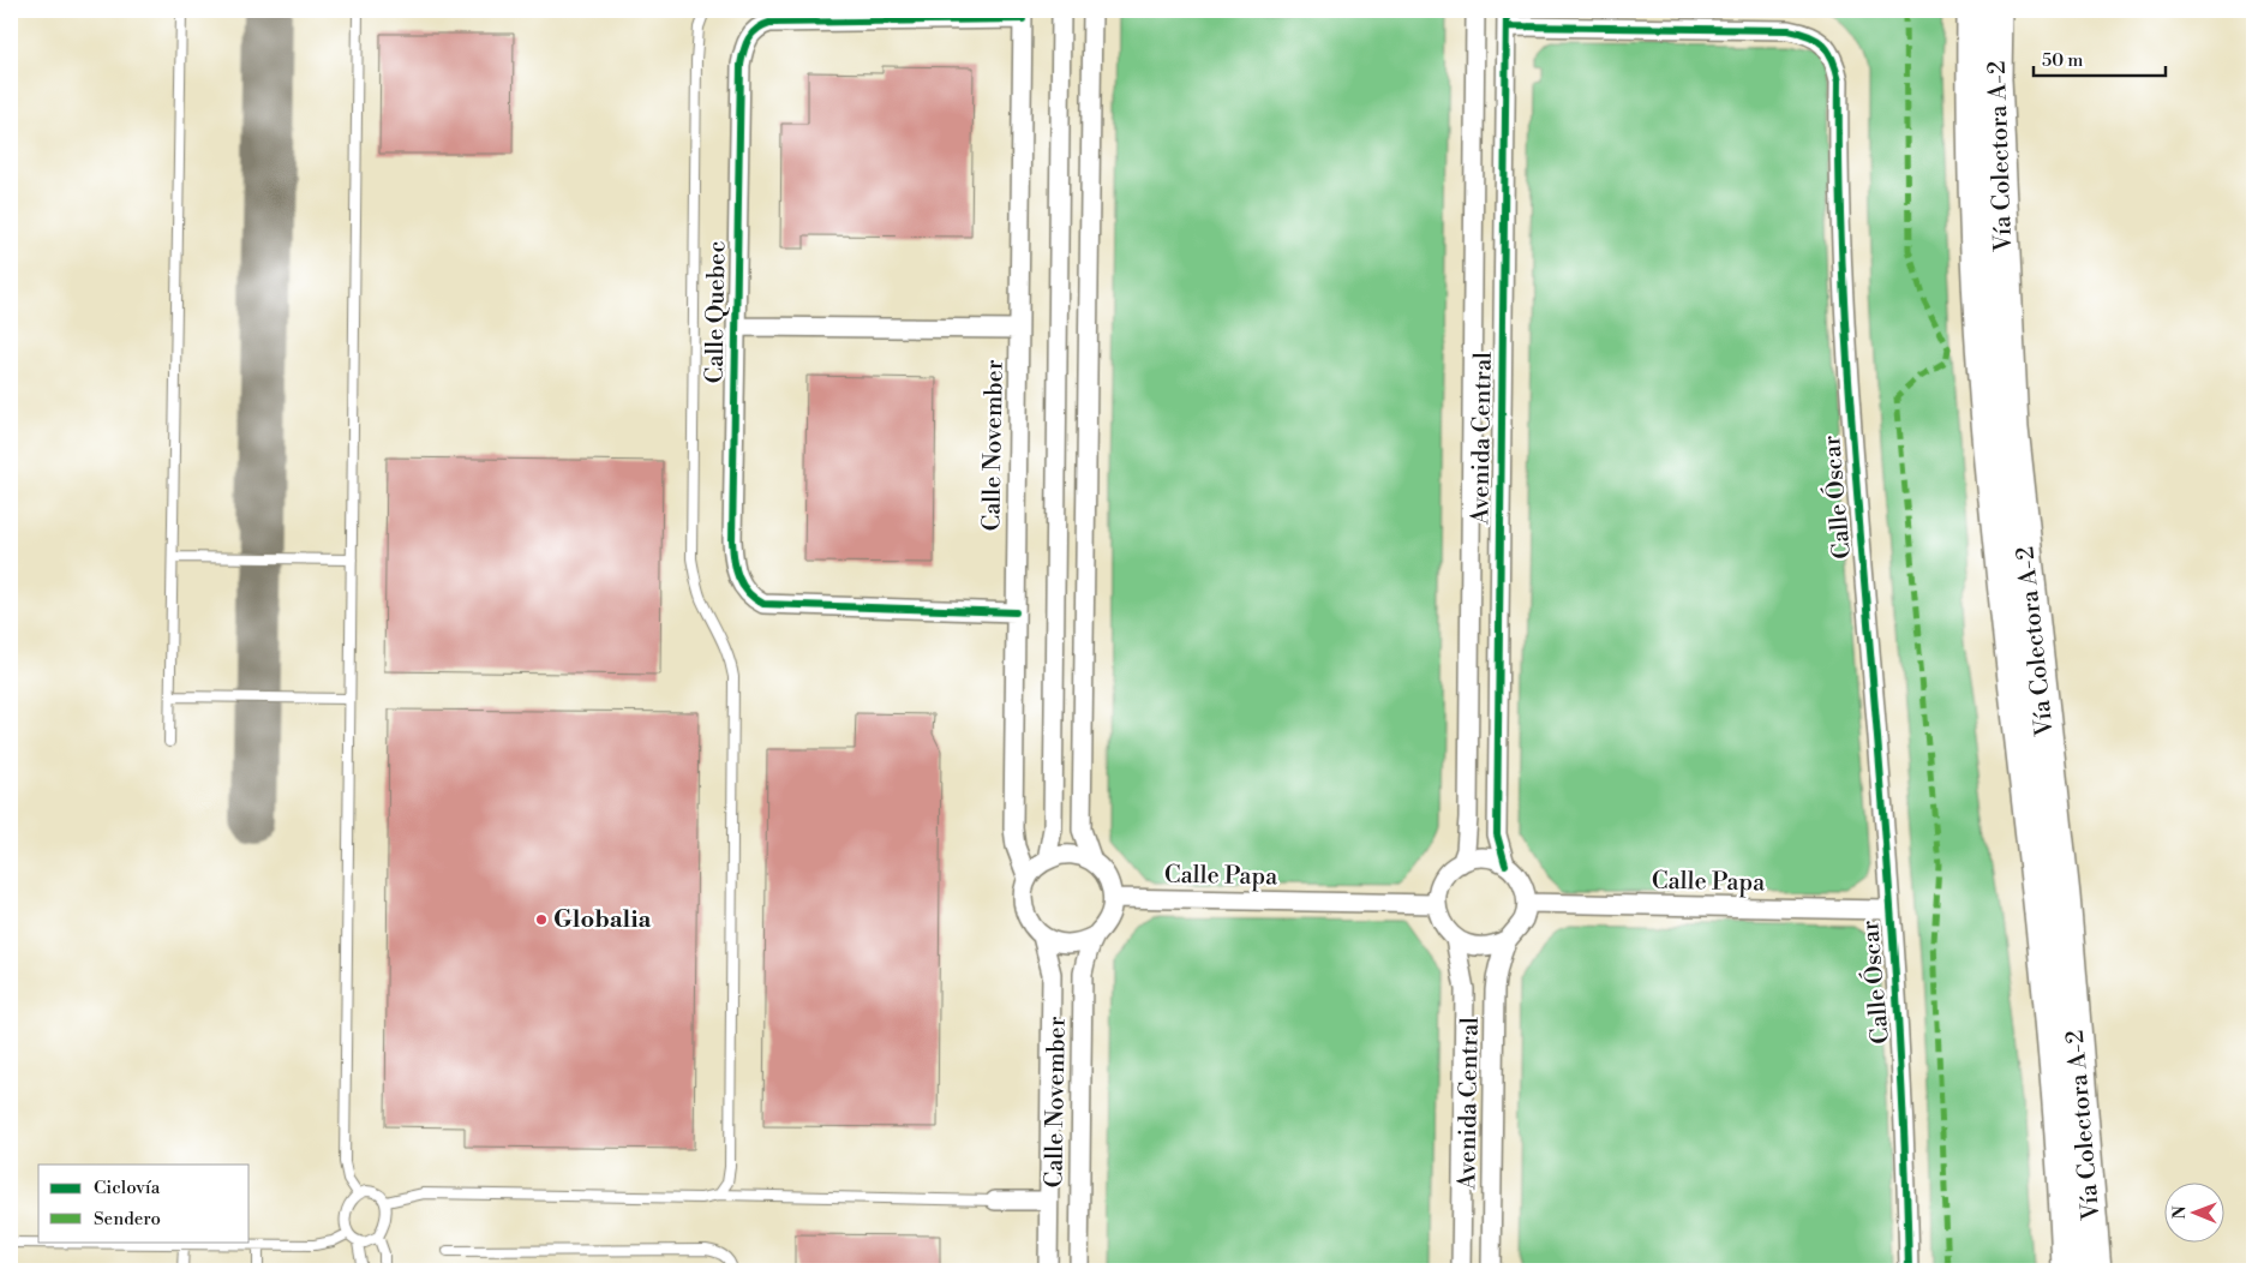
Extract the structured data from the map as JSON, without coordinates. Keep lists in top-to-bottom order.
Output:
{
  "streets": {
    "main road": ["Vía Colectora A-2"],
    "street": [
      "Calle Quebec",
      "Avenida Central",
      "Calle November",
      "Calle Óscar",
      "Calle Papa"
    ]
  },
  "crossings": [
    ["Calle Quebec", "Calle November"],
    ["Avenida Central", "Calle Óscar"],
    ["Avenida Central", "Calle Papa"],
    ["Calle November", "Calle Papa"],
    ["Calle Óscar", "Calle Papa"]
  ],
  "places": ["Globalia"],
  "legend": ["Ciclovía", "Sendero"],
  "scale_bar": "50 m",
  "north": "left"
}
